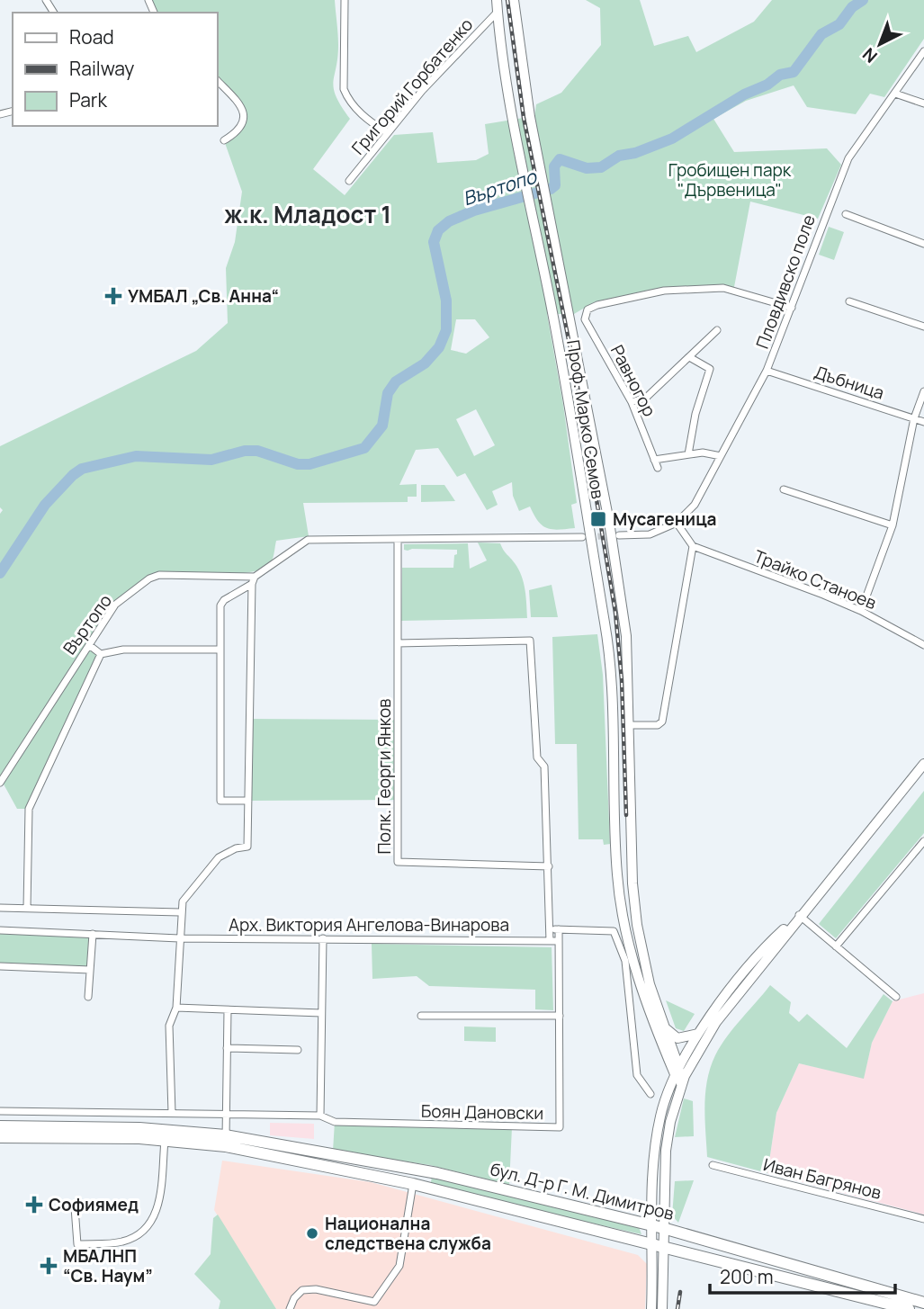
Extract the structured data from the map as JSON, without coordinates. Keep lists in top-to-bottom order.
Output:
{
  "streets": {
    "main road": ["Проф. Марко Семов", "бул. Д-р Г. М. Димитров"],
    "street": [
      "Григорий Горбатенко",
      "Пловдивско поле",
      "Равногор",
      "Дъбница",
      "Трайко Станоев",
      "Въртопо",
      "Полк. Георги Янков",
      "Арх. Виктория Ангелова-Винарова",
      "Боян Дановски",
      "Иван Багрянов"
    ]
  },
  "crossings": [
    ["Григорий Горбатенко", "Проф. Марко Семов"],
    ["Пловдивско поле", "Равногор"],
    ["Пловдивско поле", "Дъбница"],
    ["Арх. Виктория Ангелова-Винарова", "Боян Дановски"]
  ],
  "districts": ["ж.к. Младост 1"],
  "water": ["Въртопо"],
  "parks": ["Гробищен парк \"Дървеница\""],
  "places": {
    "health": ["УМБАЛ „Св. Анна“", "Софиямед", "MБАЛНП “Св. Наум”"],
    "transit": ["Мусагеница"],
    "other": ["Национална следствена служба"]
  },
  "legend": ["Road", "Railway", "Park"],
  "scale_bar": "200 m",
  "north": "bottom left"
}
